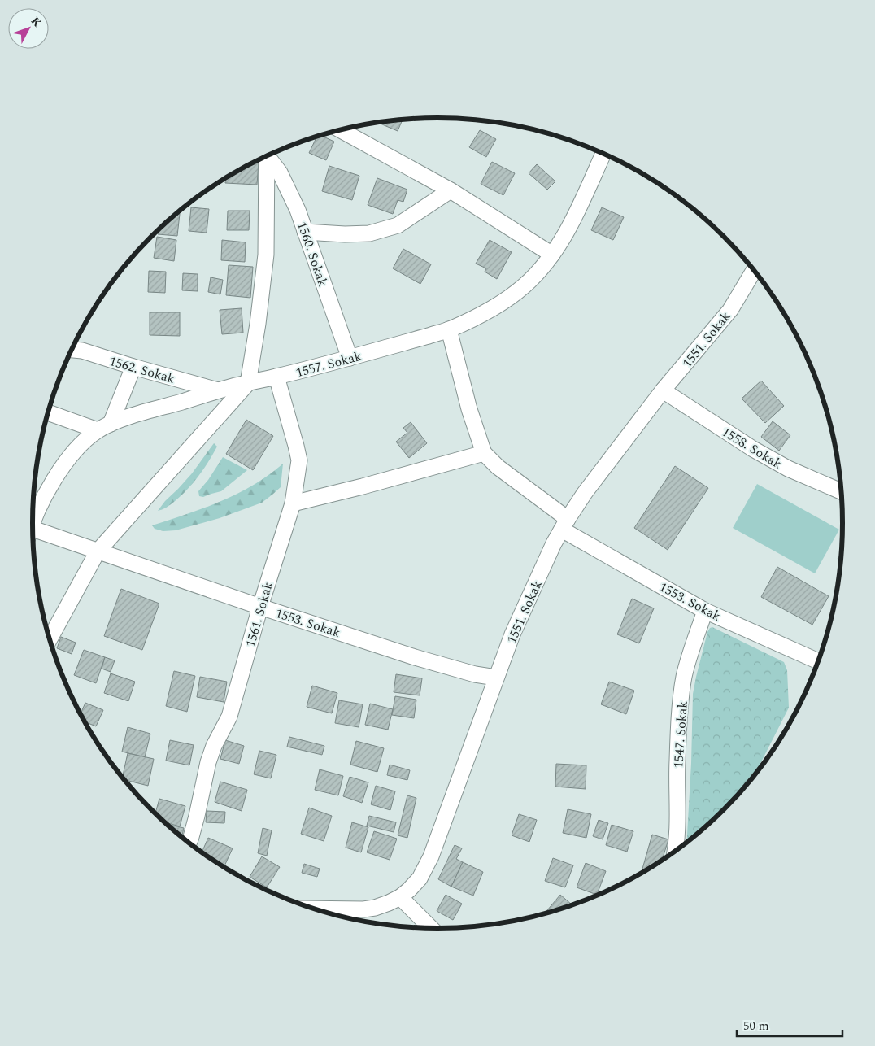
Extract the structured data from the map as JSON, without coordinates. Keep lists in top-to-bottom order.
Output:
{
  "streets": {
    "street": [
      "1560. Sokak",
      "1551. Sokak",
      "1557. Sokak",
      "1562. Sokak",
      "1558. Sokak",
      "1553. Sokak",
      "1561. Sokak",
      "1547. Sokak"
    ]
  },
  "crossings": [
    ["1560. Sokak", "1557. Sokak"],
    ["1551. Sokak", "1558. Sokak"],
    ["1551. Sokak", "1553. Sokak"],
    ["1557. Sokak", "1562. Sokak"],
    ["1557. Sokak", "1553. Sokak"],
    ["1557. Sokak", "1561. Sokak"],
    ["1553. Sokak", "1561. Sokak"],
    ["1553. Sokak", "1547. Sokak"]
  ],
  "scale_bar": "50 m",
  "north": "top right"
}
